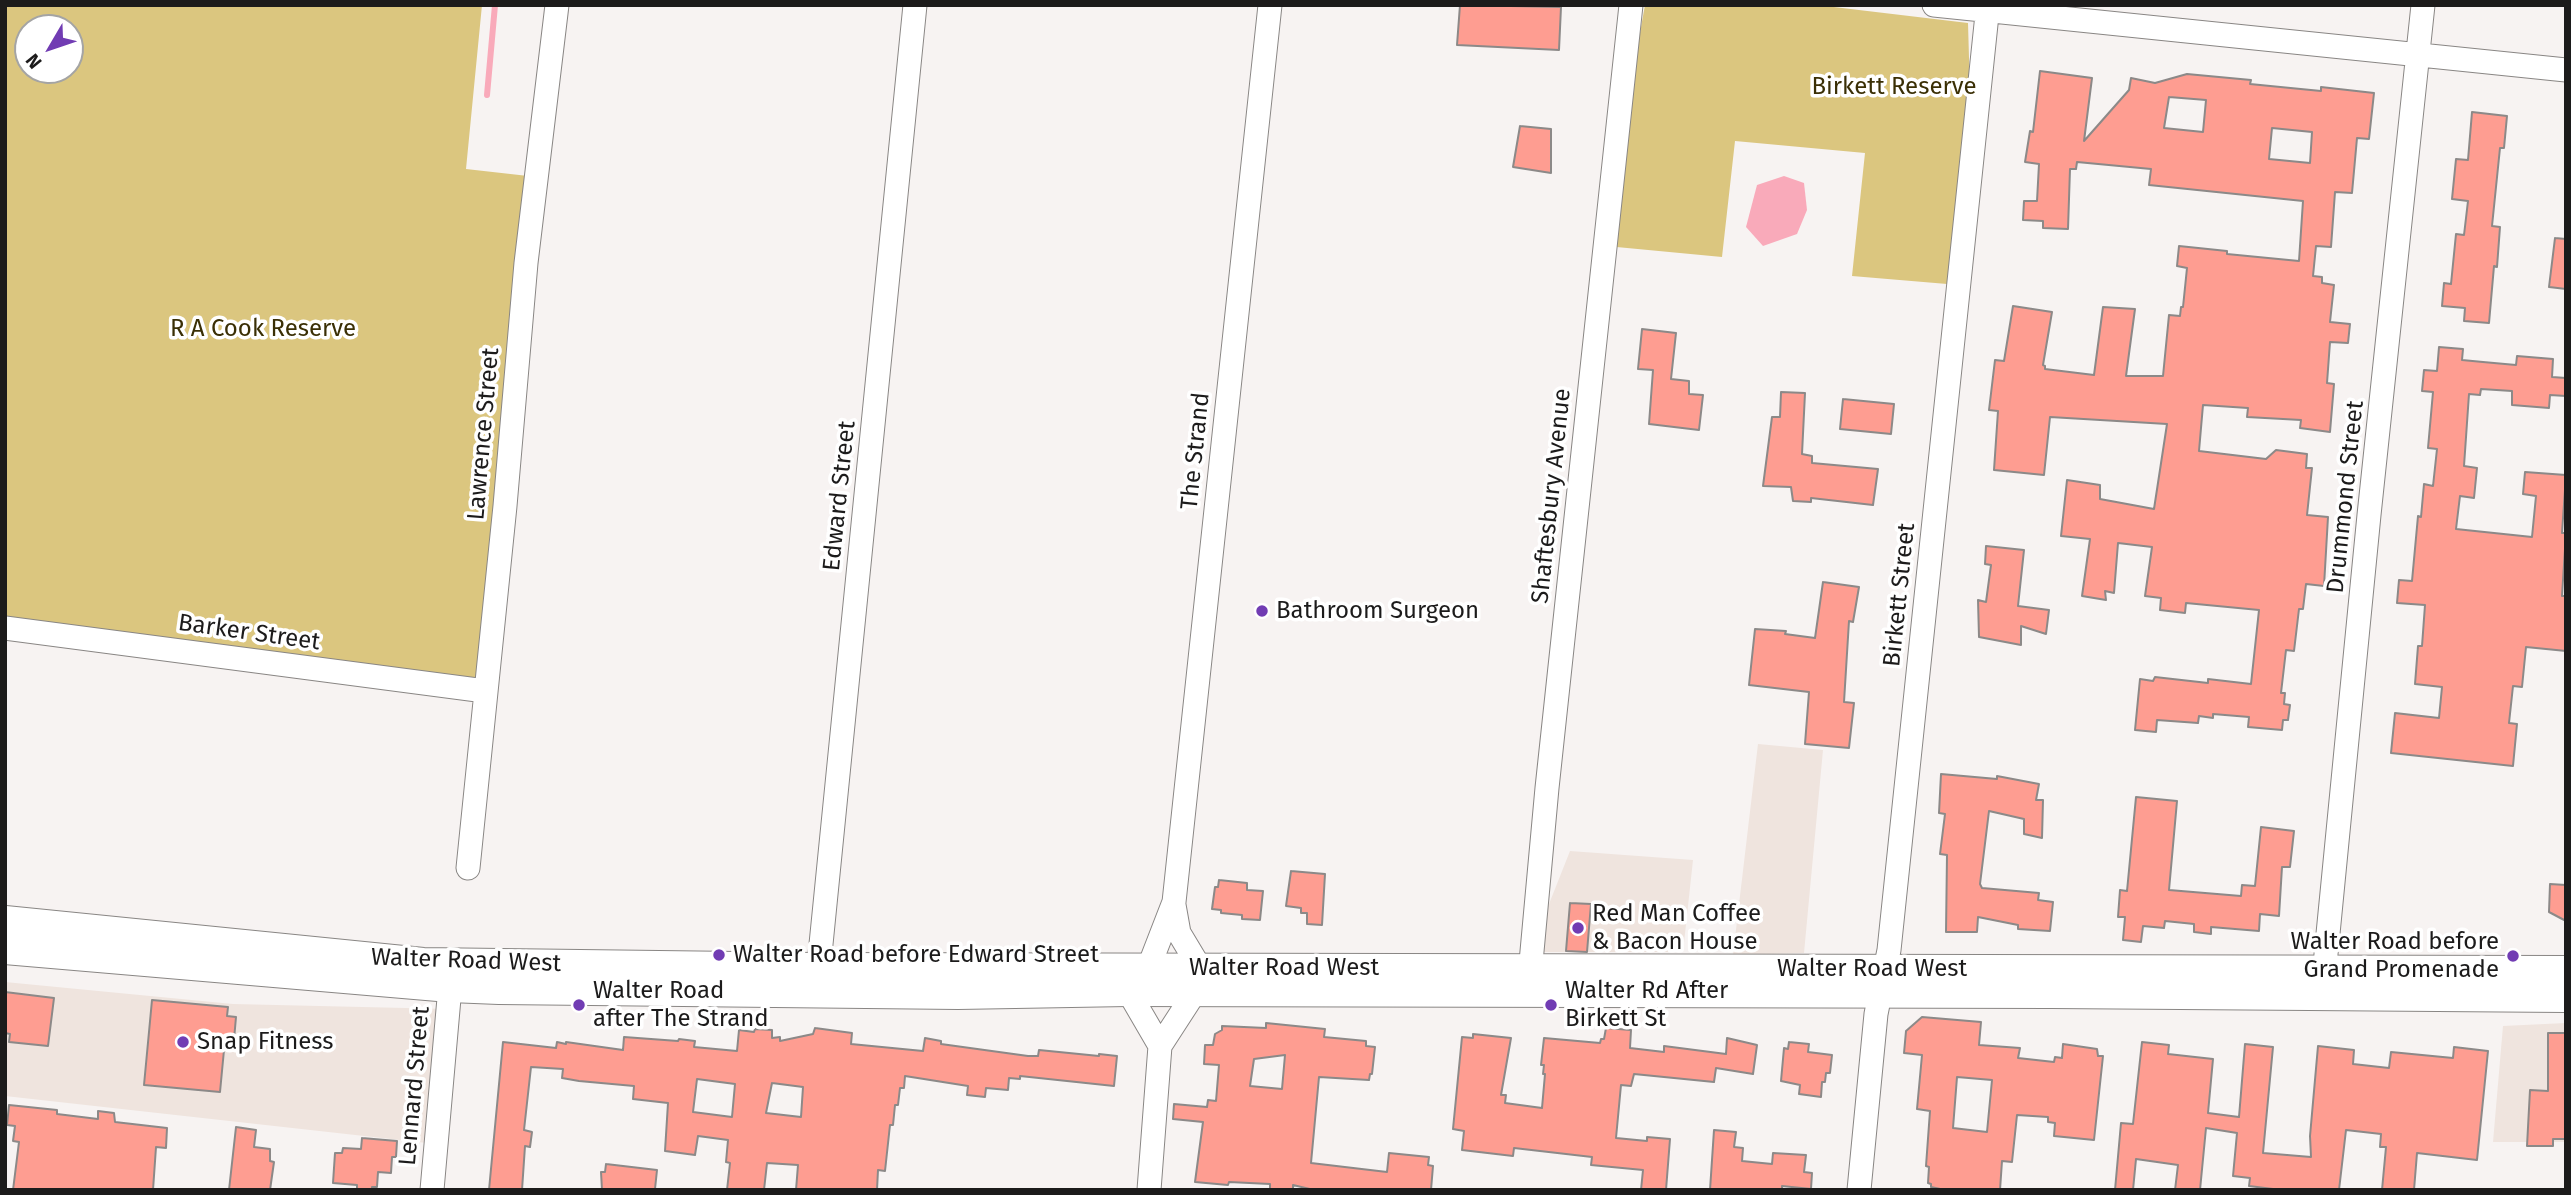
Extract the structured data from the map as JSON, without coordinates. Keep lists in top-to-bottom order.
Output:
{
  "streets": {
    "main road": ["Walter Road West"],
    "street": [
      "Lawrence Street",
      "The Strand",
      "Edward Street",
      "Shaftesbury Avenue",
      "Drummond Street",
      "Birkett Street",
      "Barker Street",
      "Lennard Street"
    ]
  },
  "crossings": [
    ["Lawrence Street", "Barker Street"],
    ["The Strand", "Walter Road West"],
    ["Edward Street", "Walter Road West"],
    ["Shaftesbury Avenue", "Walter Road West"],
    ["Drummond Street", "Walter Road West"],
    ["Birkett Street", "Walter Road West"],
    ["Walter Road West", "Lennard Street"]
  ],
  "parks": ["Birkett Reserve", "R A Cook Reserve"],
  "places": [
    "Bathroom Surgeon",
    "Red Man Coffee & Bacon House",
    "Walter Road before Edward Street",
    "Walter Road before Grand Promenade",
    "Walter Road after The Strand",
    "Walter Rd After Birkett St",
    "Snap Fitness"
  ],
  "north": "bottom left"
}
